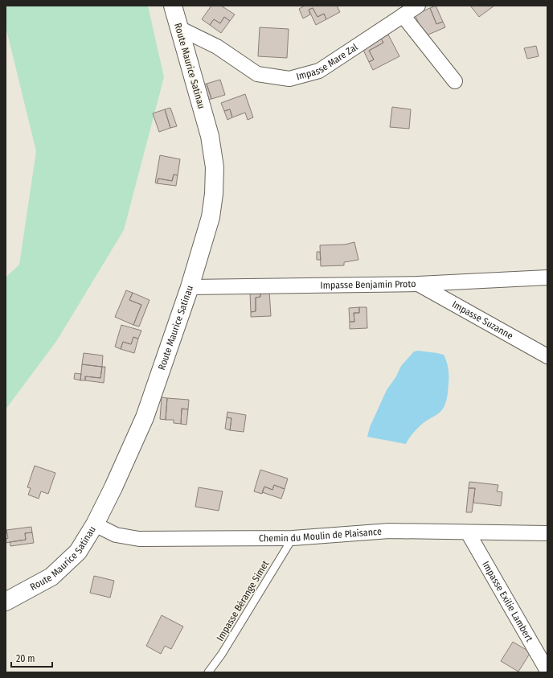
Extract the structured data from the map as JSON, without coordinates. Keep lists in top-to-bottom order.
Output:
{
  "streets": {
    "main road": ["Route Maurice Satinau"],
    "street": [
      "Impasse Mare Zal",
      "Impasse Benjamin Proto",
      "Impasse Suzanne",
      "Chemin du Moulin de Plaisance",
      "Impasse Exilie Lambert"
    ],
    "lane": ["Impasse Bérange Simet"]
  },
  "crossings": [
    ["Impasse Mare Zal", "Route Maurice Satinau"],
    ["Route Maurice Satinau", "Impasse Benjamin Proto"],
    ["Route Maurice Satinau", "Chemin du Moulin de Plaisance"],
    ["Impasse Benjamin Proto", "Impasse Suzanne"],
    ["Chemin du Moulin de Plaisance", "Impasse Bérange Simet"],
    ["Chemin du Moulin de Plaisance", "Impasse Exilie Lambert"]
  ],
  "scale_bar": "20 m"
}
